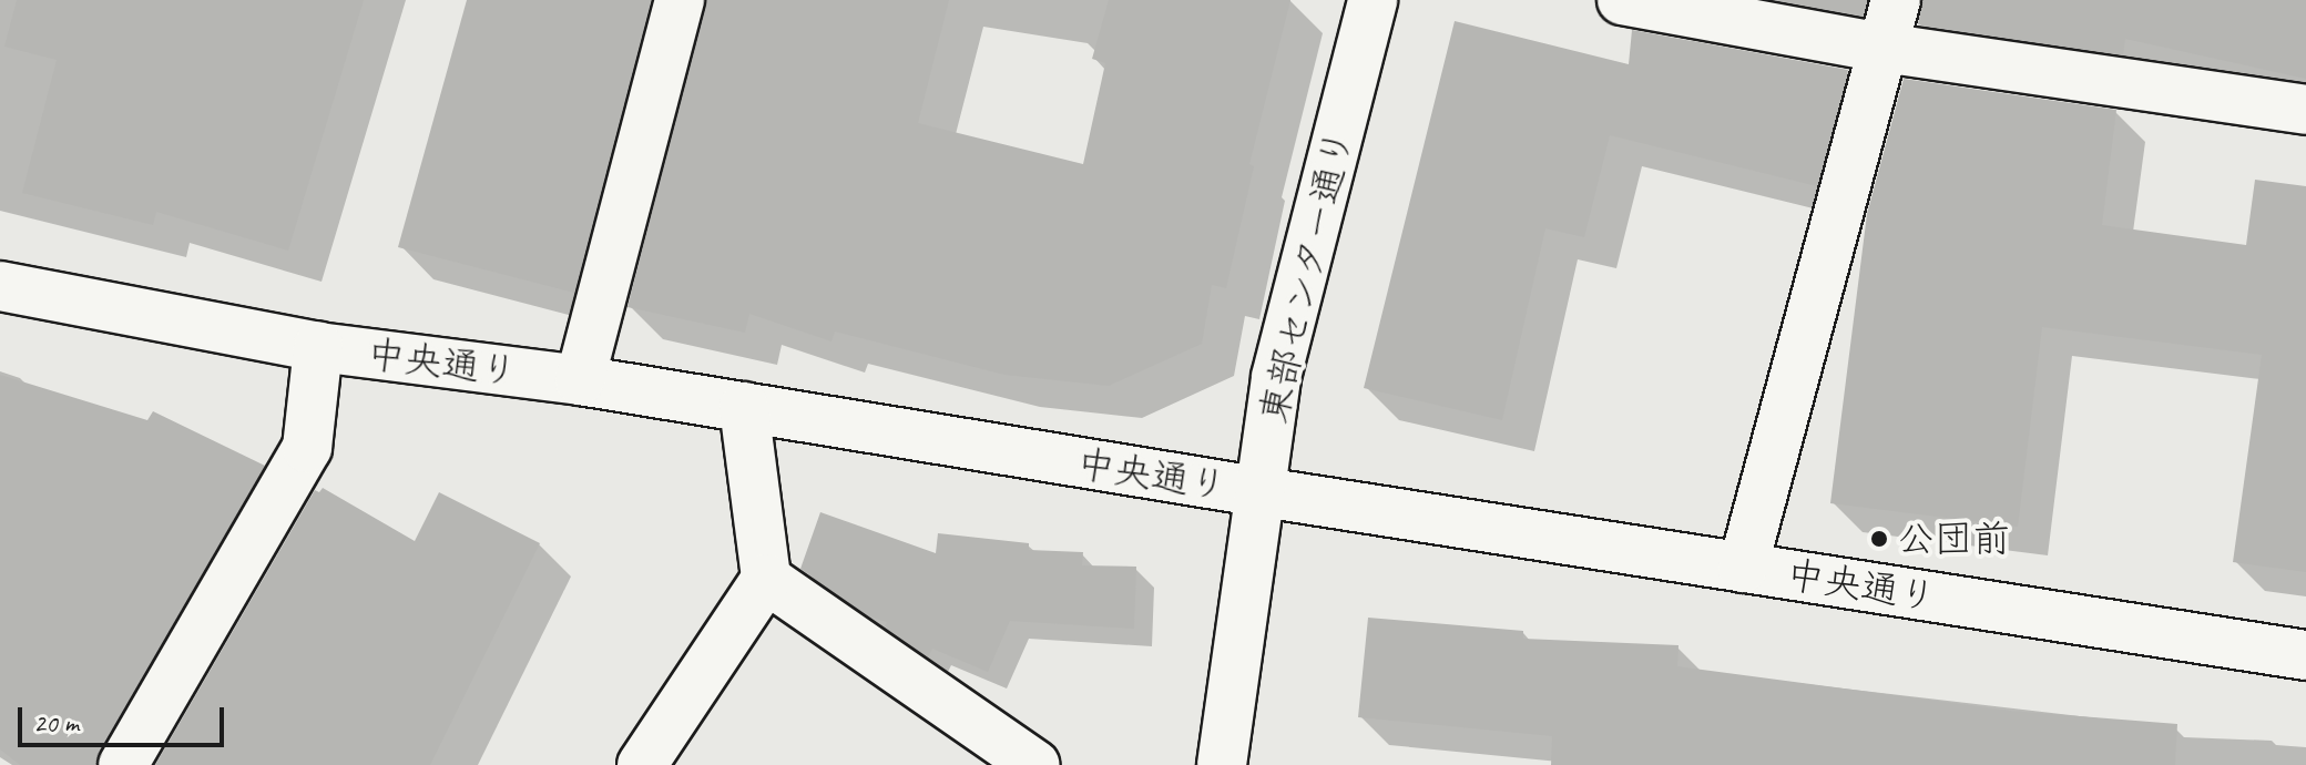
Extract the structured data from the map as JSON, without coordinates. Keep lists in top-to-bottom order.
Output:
{
  "streets": {
    "street": ["東部センター通り", "中央通り"]
  },
  "crossings": [
    ["東部センター通り", "中央通り"]
  ],
  "places": ["公団前"],
  "scale_bar": "20 m"
}
